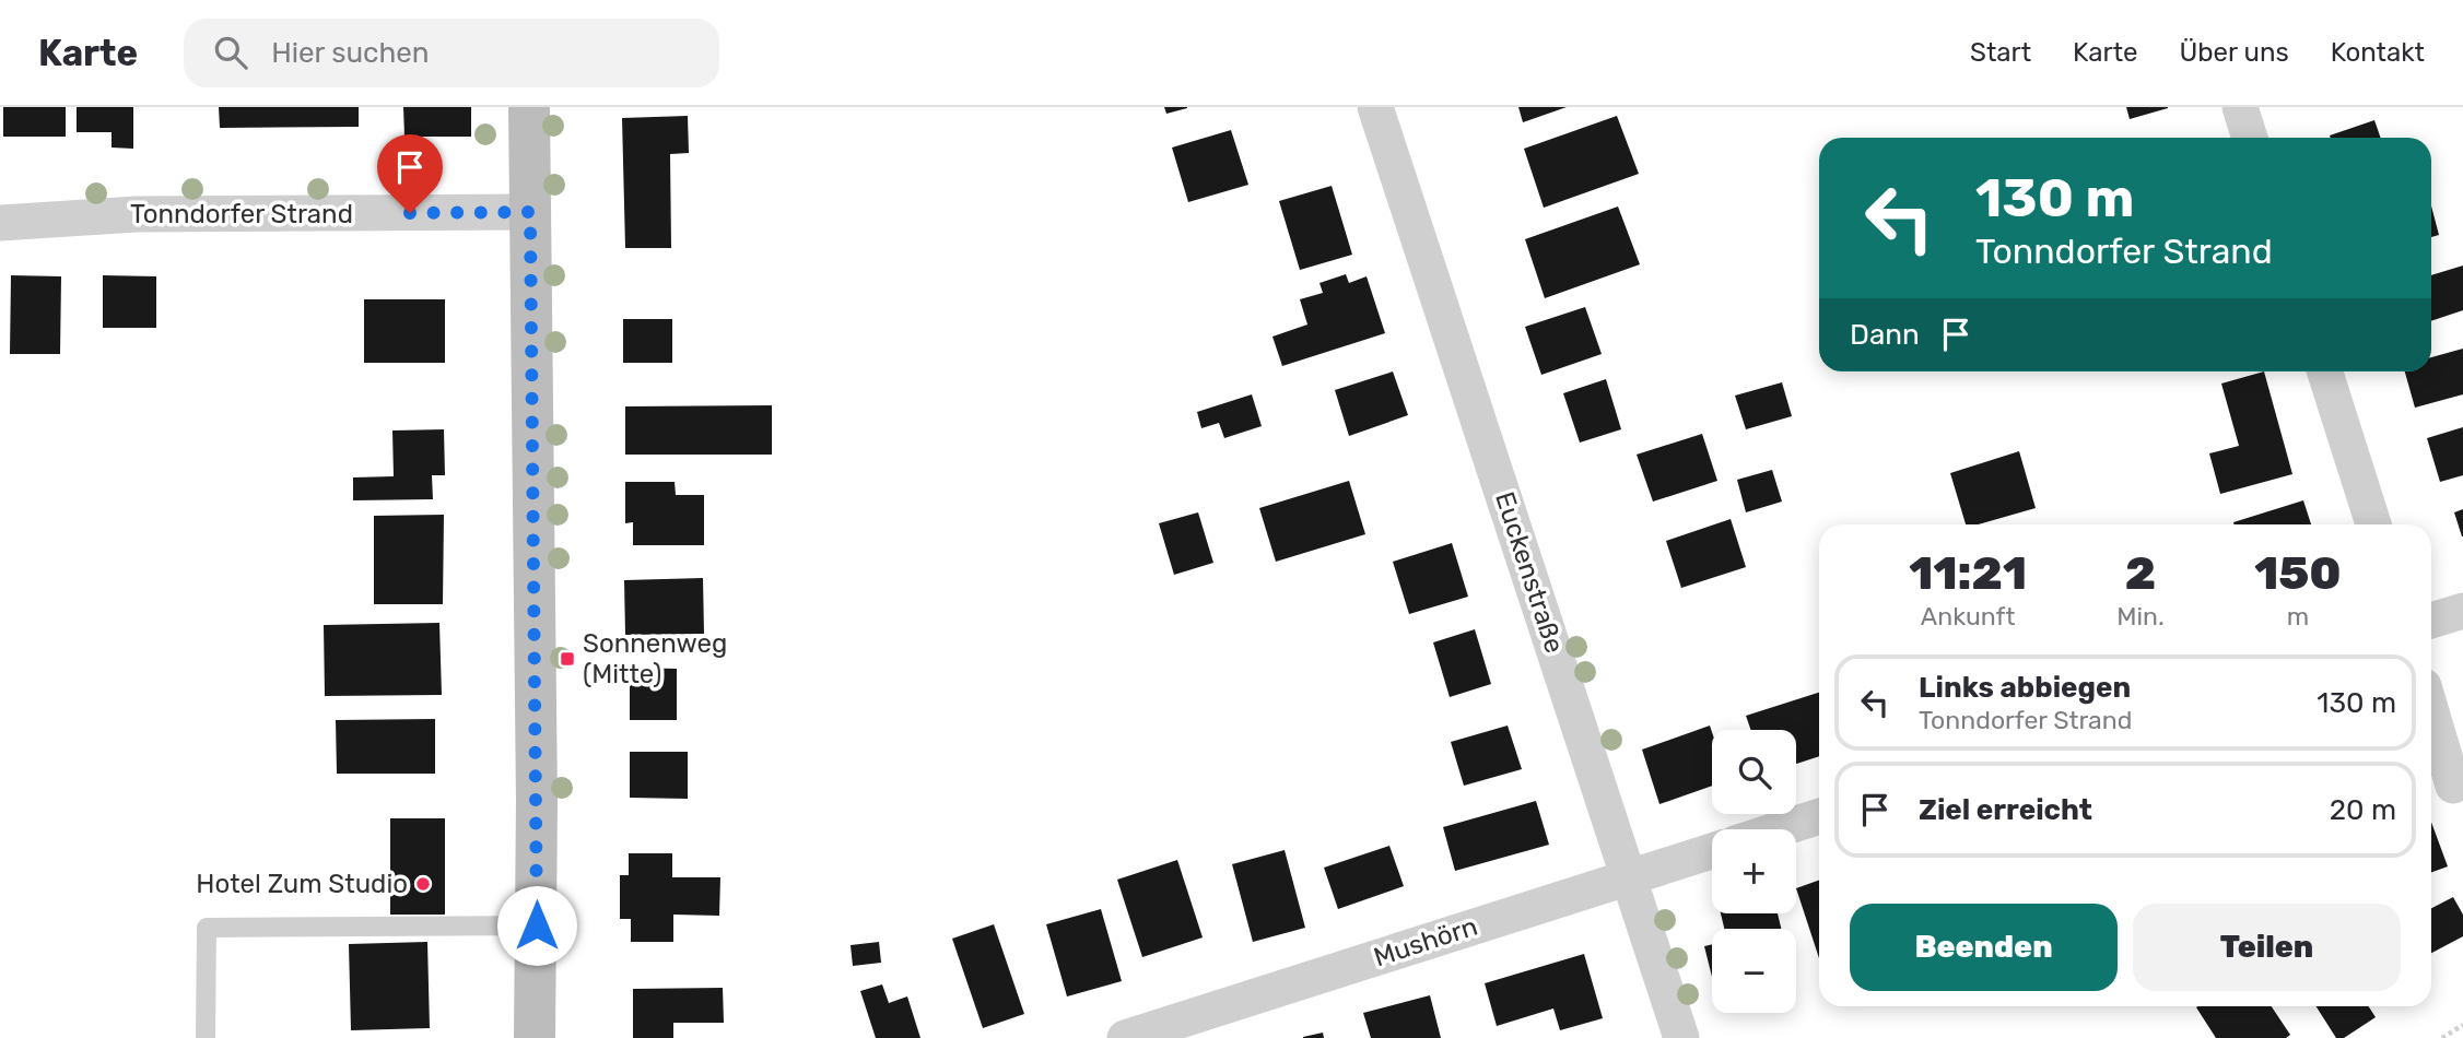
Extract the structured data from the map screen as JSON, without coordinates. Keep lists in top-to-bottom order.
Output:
{
  "streets": {
    "street": ["Tonndorfer Strand", "Euckenstraße", "Mushörn"]
  },
  "crossings": [
    ["Euckenstraße", "Mushörn"]
  ],
  "places": {
    "transit": ["Sonnenweg (Mitte)"],
    "other": ["Hotel Zum Studio"]
  },
  "page": {
    "header": "Karte",
    "search": "Hier suchen",
    "nav": [
      "Start",
      "Karte",
      "Über uns",
      "Kontakt"
    ],
    "turn": ["130 m", "Tonndorfer Strand"],
    "then": "Dann",
    "eta": [
      "11:21",
      "Ankunft",
      "2",
      "Min.",
      "150",
      "m"
    ],
    "list": [
      {
        "name": "Links abbiegen",
        "note": "Tonndorfer Strand",
        "value": "130 m"
      },
      {
        "name": "Ziel erreicht",
        "value": "20 m"
      }
    ],
    "map_buttons": ["+", "−"],
    "buttons": ["Beenden", "Teilen"]
  }
}
